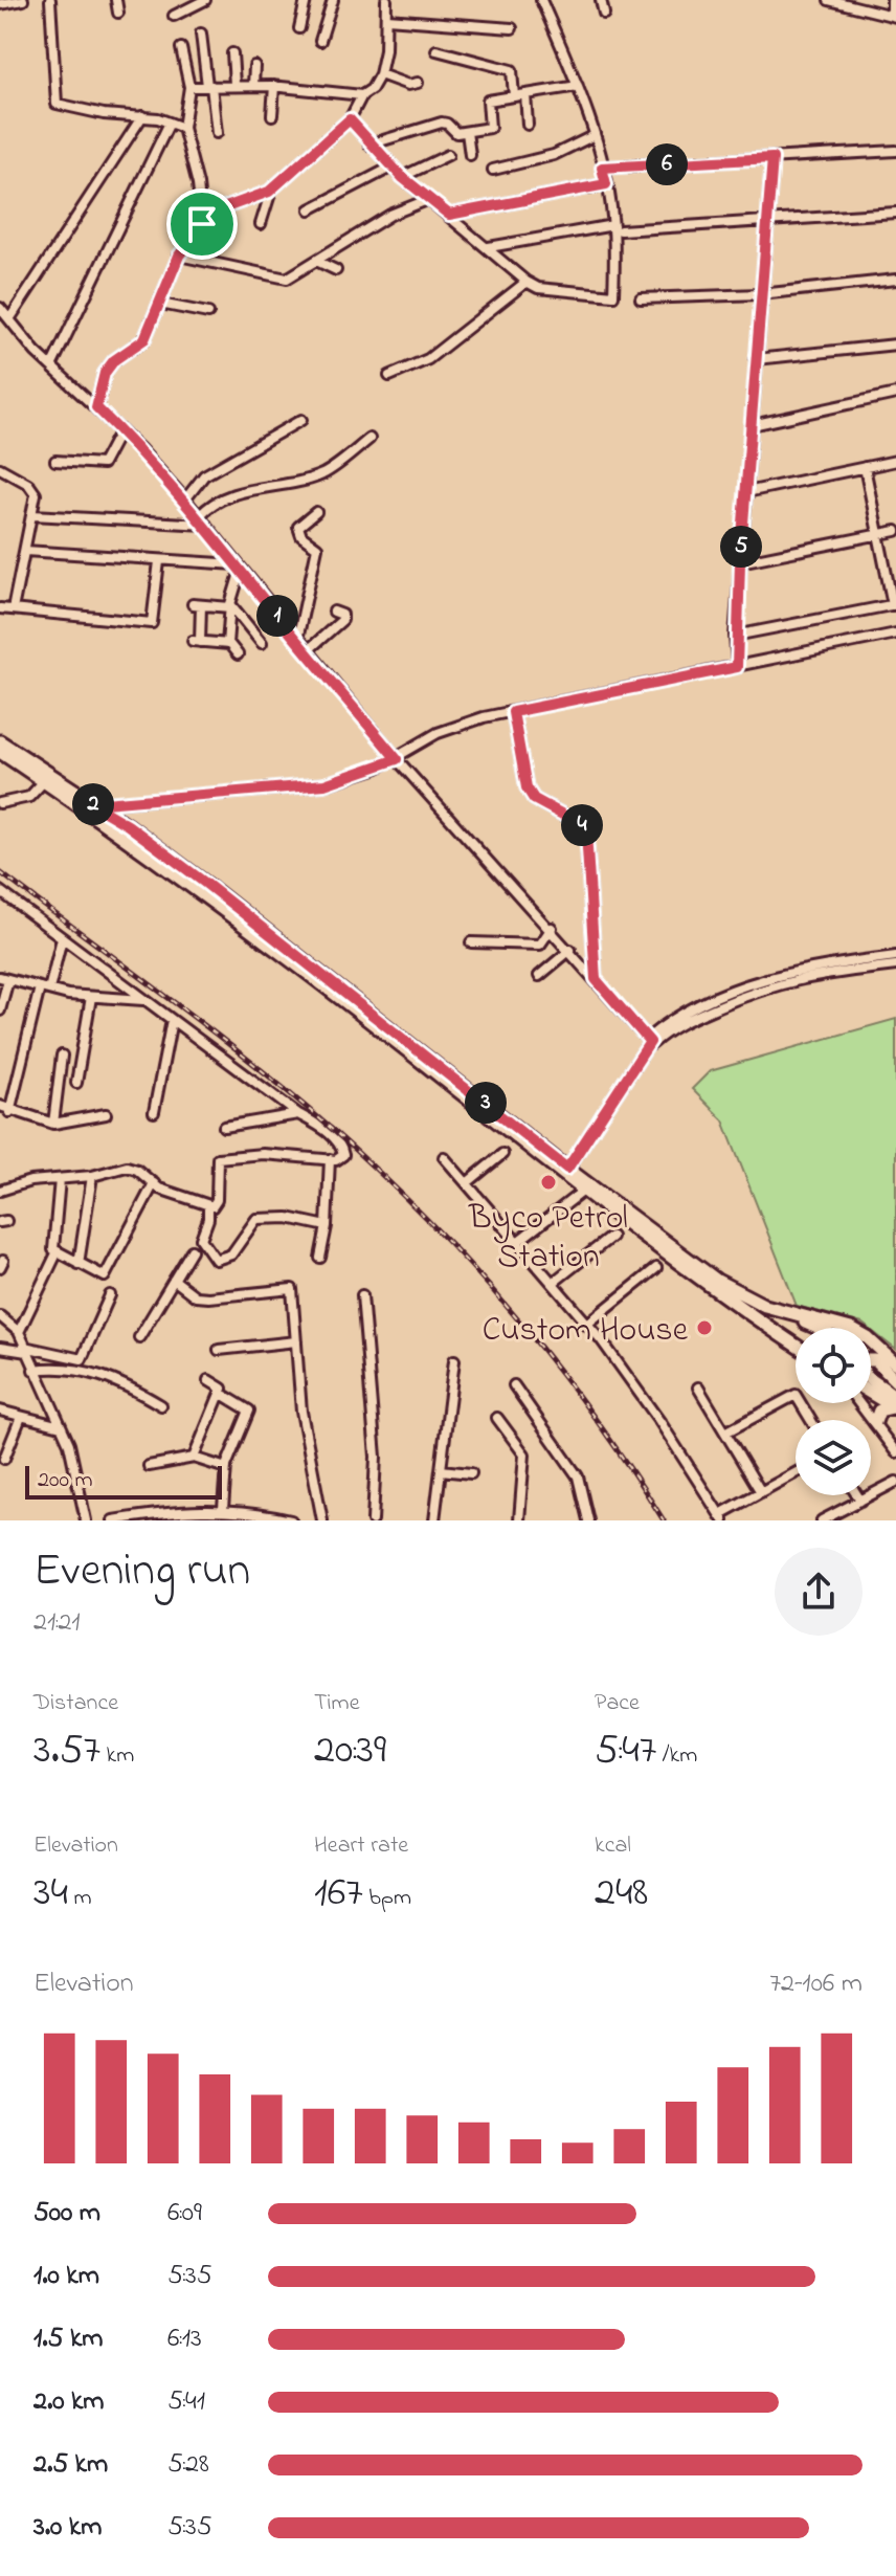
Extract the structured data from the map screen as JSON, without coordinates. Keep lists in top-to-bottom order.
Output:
{
  "places": ["Byco Petrol Station", "Custom House"],
  "scale_bar": "200 m",
  "page": {
    "pins": [
      "6",
      "5",
      "1",
      "2",
      "4",
      "3"
    ],
    "scale": "200 m",
    "heading": ["Evening run", "21:21"],
    "stats": [
      ["Distance", "3.57 km"],
      ["Time", "20:39"],
      ["Pace", "5:47 /km"],
      ["Elevation", "34 m"],
      ["Heart rate", "167 bpm"],
      ["kcal", "248"]
    ],
    "chart": ["Elevation", "72–106 m"],
    "list": [
      {
        "name": "500 m",
        "note": "6:09"
      },
      {
        "name": "1.0 km",
        "note": "5:35"
      },
      {
        "name": "1.5 km",
        "note": "6:13"
      },
      {
        "name": "2.0 km",
        "note": "5:41"
      },
      {
        "name": "2.5 km",
        "note": "5:28"
      },
      {
        "name": "3.0 km",
        "note": "5:35"
      }
    ]
  }
}
